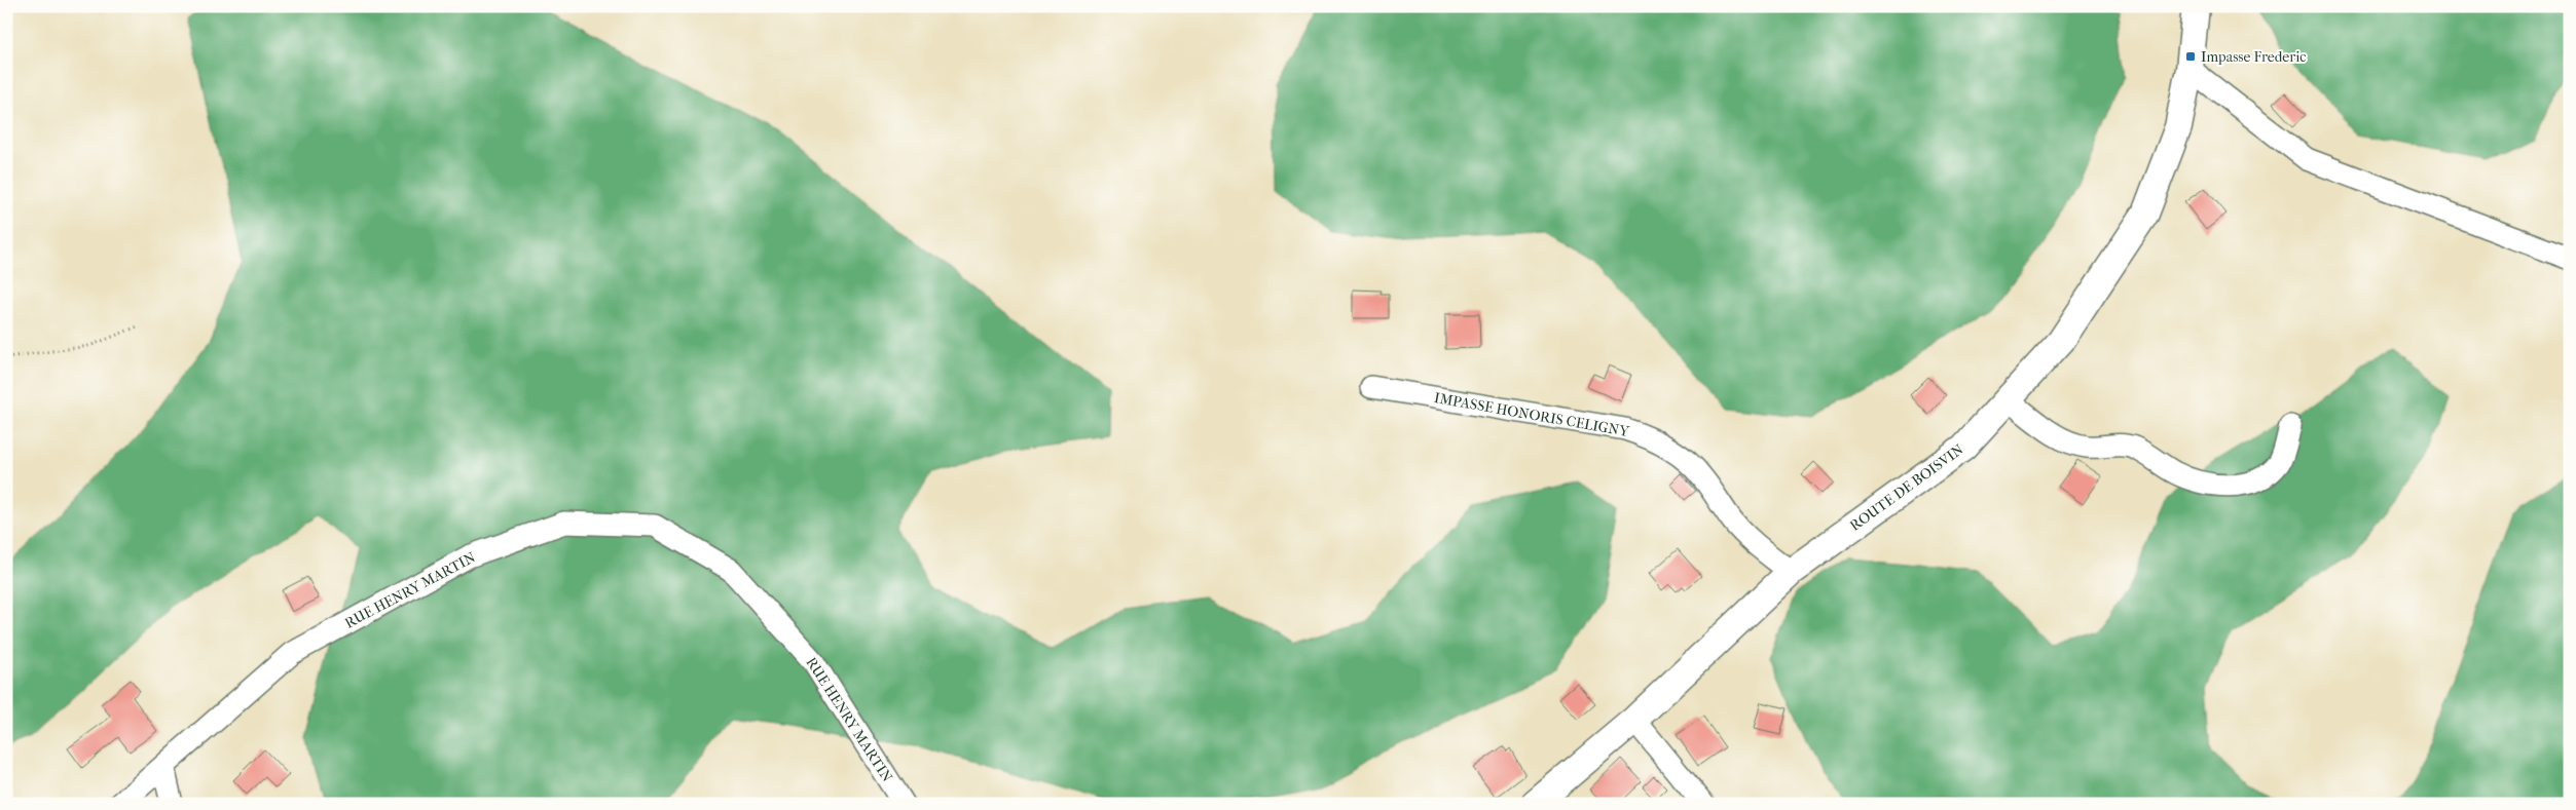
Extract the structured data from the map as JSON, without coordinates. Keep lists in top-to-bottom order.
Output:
{
  "streets": {
    "main road": ["ROUTE DE BOISVIN"],
    "street": ["IMPASSE HONORIS CELIGNY", "RUE HENRY MARTIN"]
  },
  "crossings": [
    ["IMPASSE HONORIS CELIGNY", "ROUTE DE BOISVIN"]
  ],
  "places": {
    "transit": ["Impasse Frederic"]
  }
}
